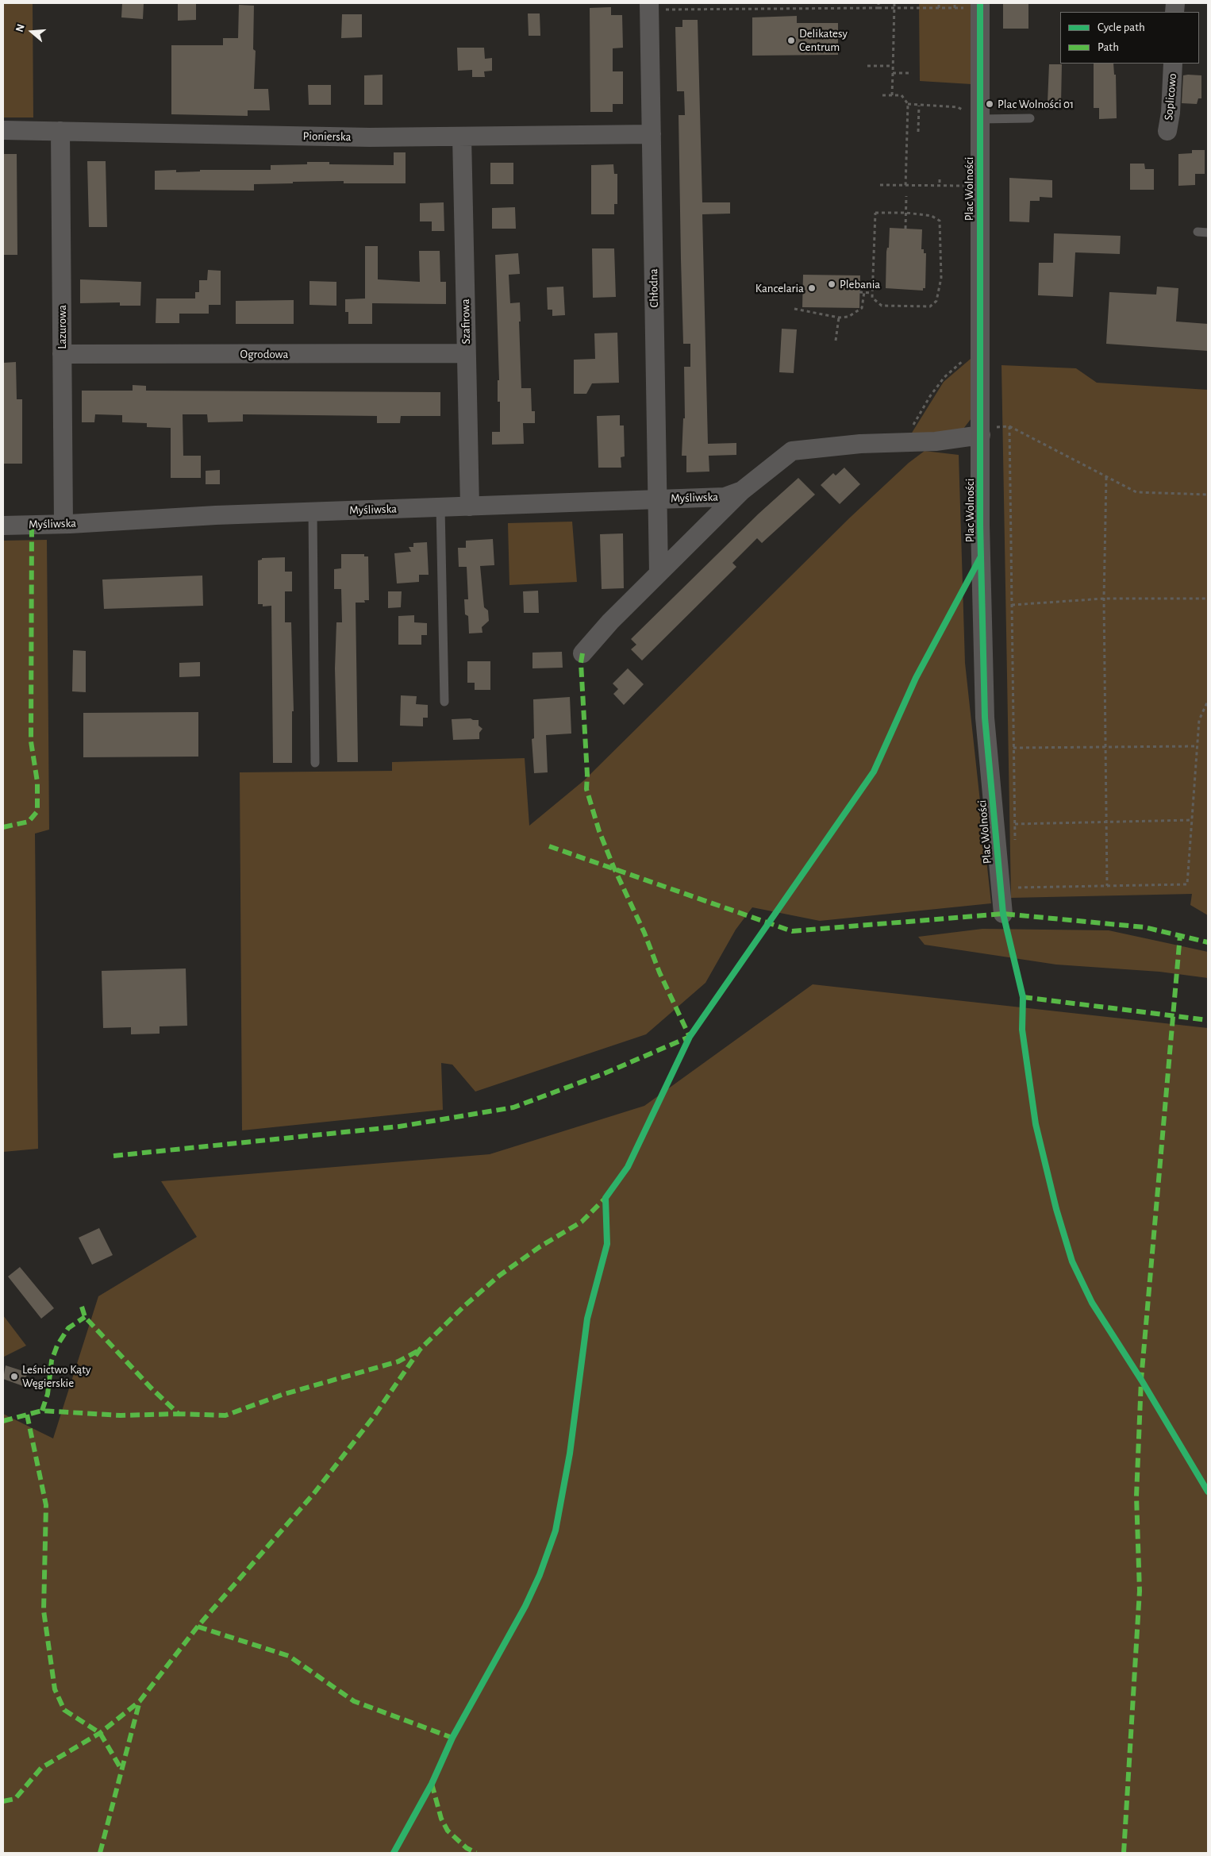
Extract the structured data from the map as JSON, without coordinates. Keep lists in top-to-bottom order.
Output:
{
  "streets": {
    "street": [
      "Soplicowo",
      "Pionierska",
      "Plac Wolności",
      "Chłodna",
      "Szafirowa",
      "Lazurowa",
      "Ogrodowa",
      "Myśliwska"
    ]
  },
  "crossings": [
    ["Pionierska", "Chłodna"],
    ["Pionierska", "Szafirowa"],
    ["Pionierska", "Lazurowa"],
    ["Plac Wolności", "Myśliwska"],
    ["Chłodna", "Myśliwska"],
    ["Szafirowa", "Ogrodowa"],
    ["Szafirowa", "Myśliwska"],
    ["Lazurowa", "Ogrodowa"],
    ["Lazurowa", "Myśliwska"]
  ],
  "places": [
    "Delikatesy Centrum",
    "Plac Wolności 01",
    "Plebania",
    "Kancelaria",
    "Leśnictwo Kąty Węgierskie"
  ],
  "legend": ["Cycle path", "Path"],
  "north": "left"
}
